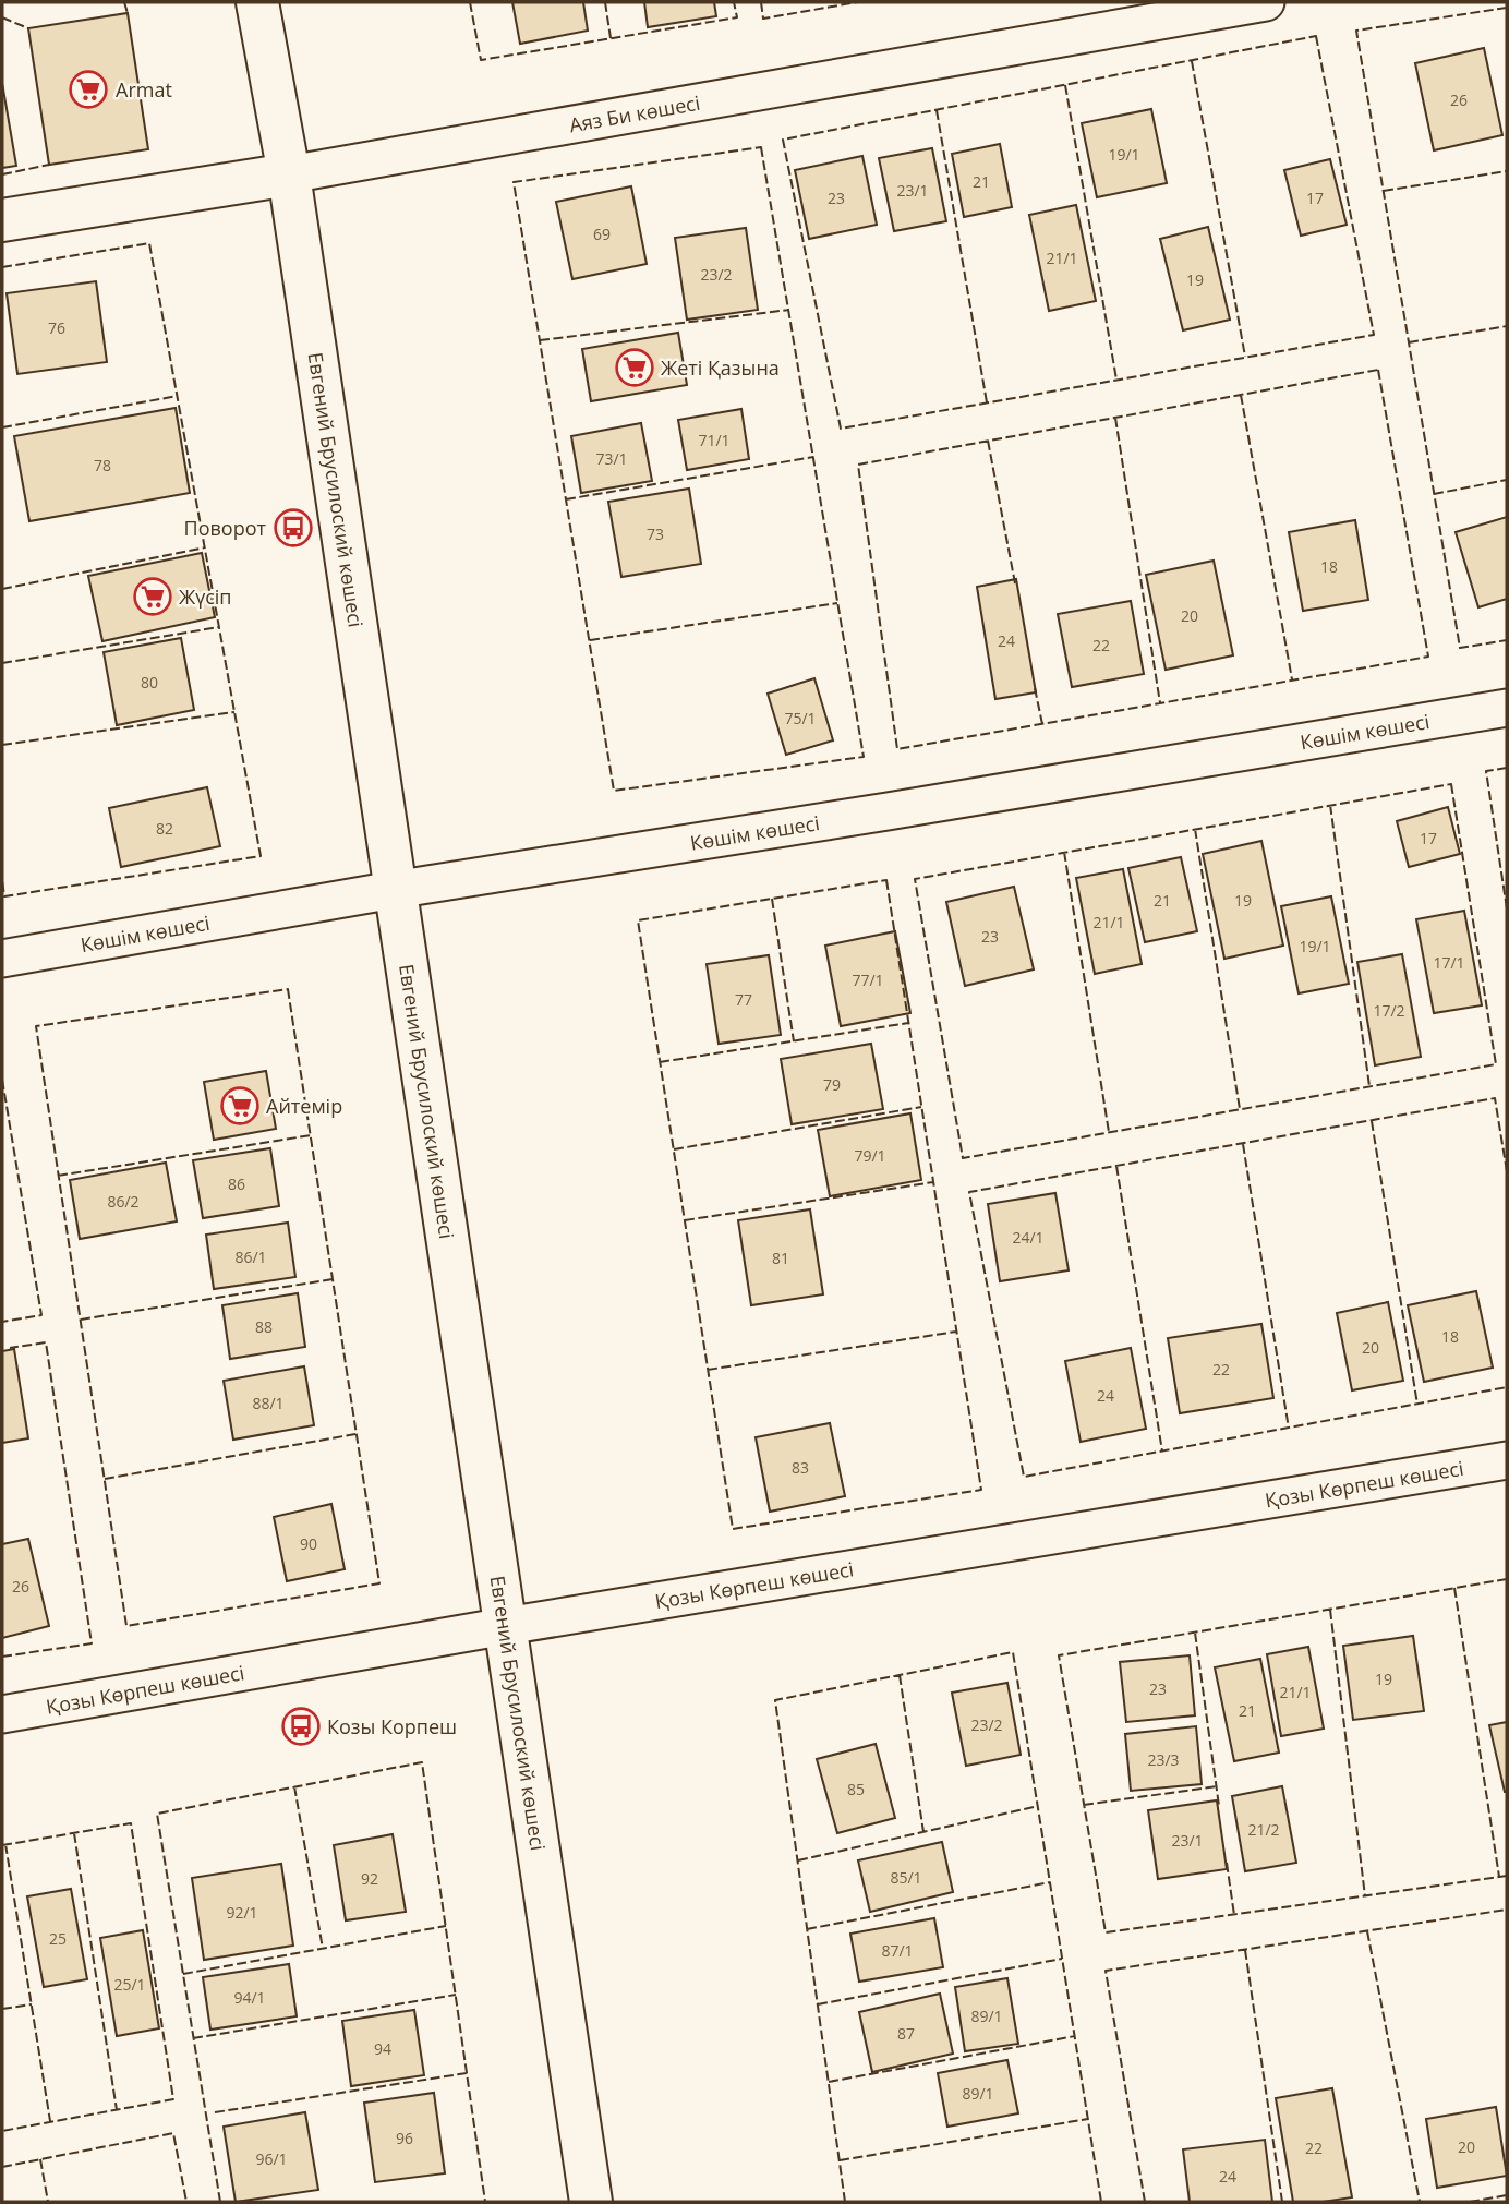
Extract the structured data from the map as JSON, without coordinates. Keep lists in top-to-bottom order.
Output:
{
  "streets": {
    "main road": ["Аяз Би көшесі", "Евгений Брусилоский көшесі"],
    "street": ["Көшім көшесі", "Қозы Көрпеш көшесі"]
  },
  "crossings": [
    ["Аяз Би көшесі", "Евгений Брусилоский көшесі"],
    ["Евгений Брусилоский көшесі", "Көшім көшесі"],
    ["Евгений Брусилоский көшесі", "Қозы Көрпеш көшесі"]
  ],
  "places": {
    "supermarket": [
      "Armat",
      "Жеті Қазына",
      "Жүсіп",
      "Айтемір"
    ],
    "bus stop": ["Поворот", "Козы Корпеш"]
  },
  "house_numbers": [
    "26",
    "19/1",
    "21",
    "23/1",
    "23",
    "17",
    "69",
    "21/1",
    "23/2",
    "19",
    "76",
    "71/1",
    "73/1",
    "78",
    "73",
    "18",
    "20",
    "24",
    "22",
    "80",
    "75/1",
    "82",
    "17",
    "21",
    "19",
    "21/1",
    "23",
    "19/1",
    "17/1",
    "77/1",
    "77",
    "17/2",
    "79",
    "79/1",
    "86",
    "86/2",
    "24/1",
    "86/1",
    "81",
    "88",
    "18",
    "20",
    "22",
    "24",
    "88/1",
    "83",
    "90",
    "26",
    "19",
    "23",
    "21/1",
    "21",
    "23/2",
    "23/3",
    "85",
    "21/2",
    "23/1",
    "85/1",
    "92",
    "92/1",
    "25",
    "87/1",
    "25/1",
    "94/1",
    "89/1",
    "87",
    "94",
    "89/1",
    "96",
    "20",
    "22",
    "96/1",
    "24"
  ]
}
